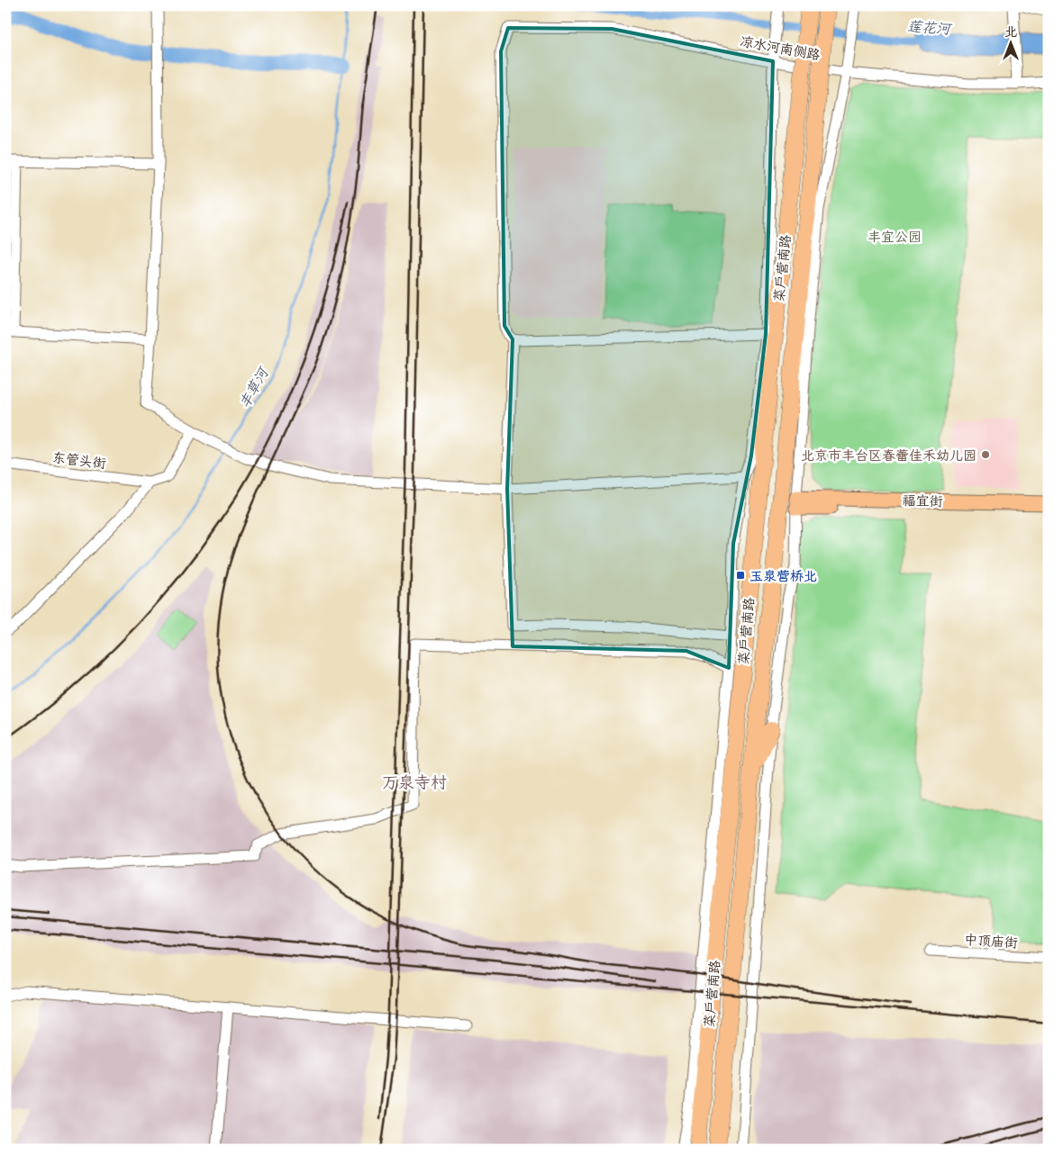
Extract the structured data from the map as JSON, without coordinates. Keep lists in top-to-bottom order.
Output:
{
  "streets": {
    "highway": ["菜户营南路"],
    "main road": ["福宜街"],
    "street": ["凉水河南侧路", "东管头街", "中顶庙街"]
  },
  "crossings": [
    ["凉水河南侧路", "菜户营南路"]
  ],
  "districts": ["万泉寺村"],
  "water": ["莲花河", "丰草河"],
  "parks": ["丰宜公园"],
  "places": {
    "other": ["北京市丰台区春蕾佳禾幼儿园"],
    "transit": ["玉泉营桥北"]
  },
  "north": "top"
}
